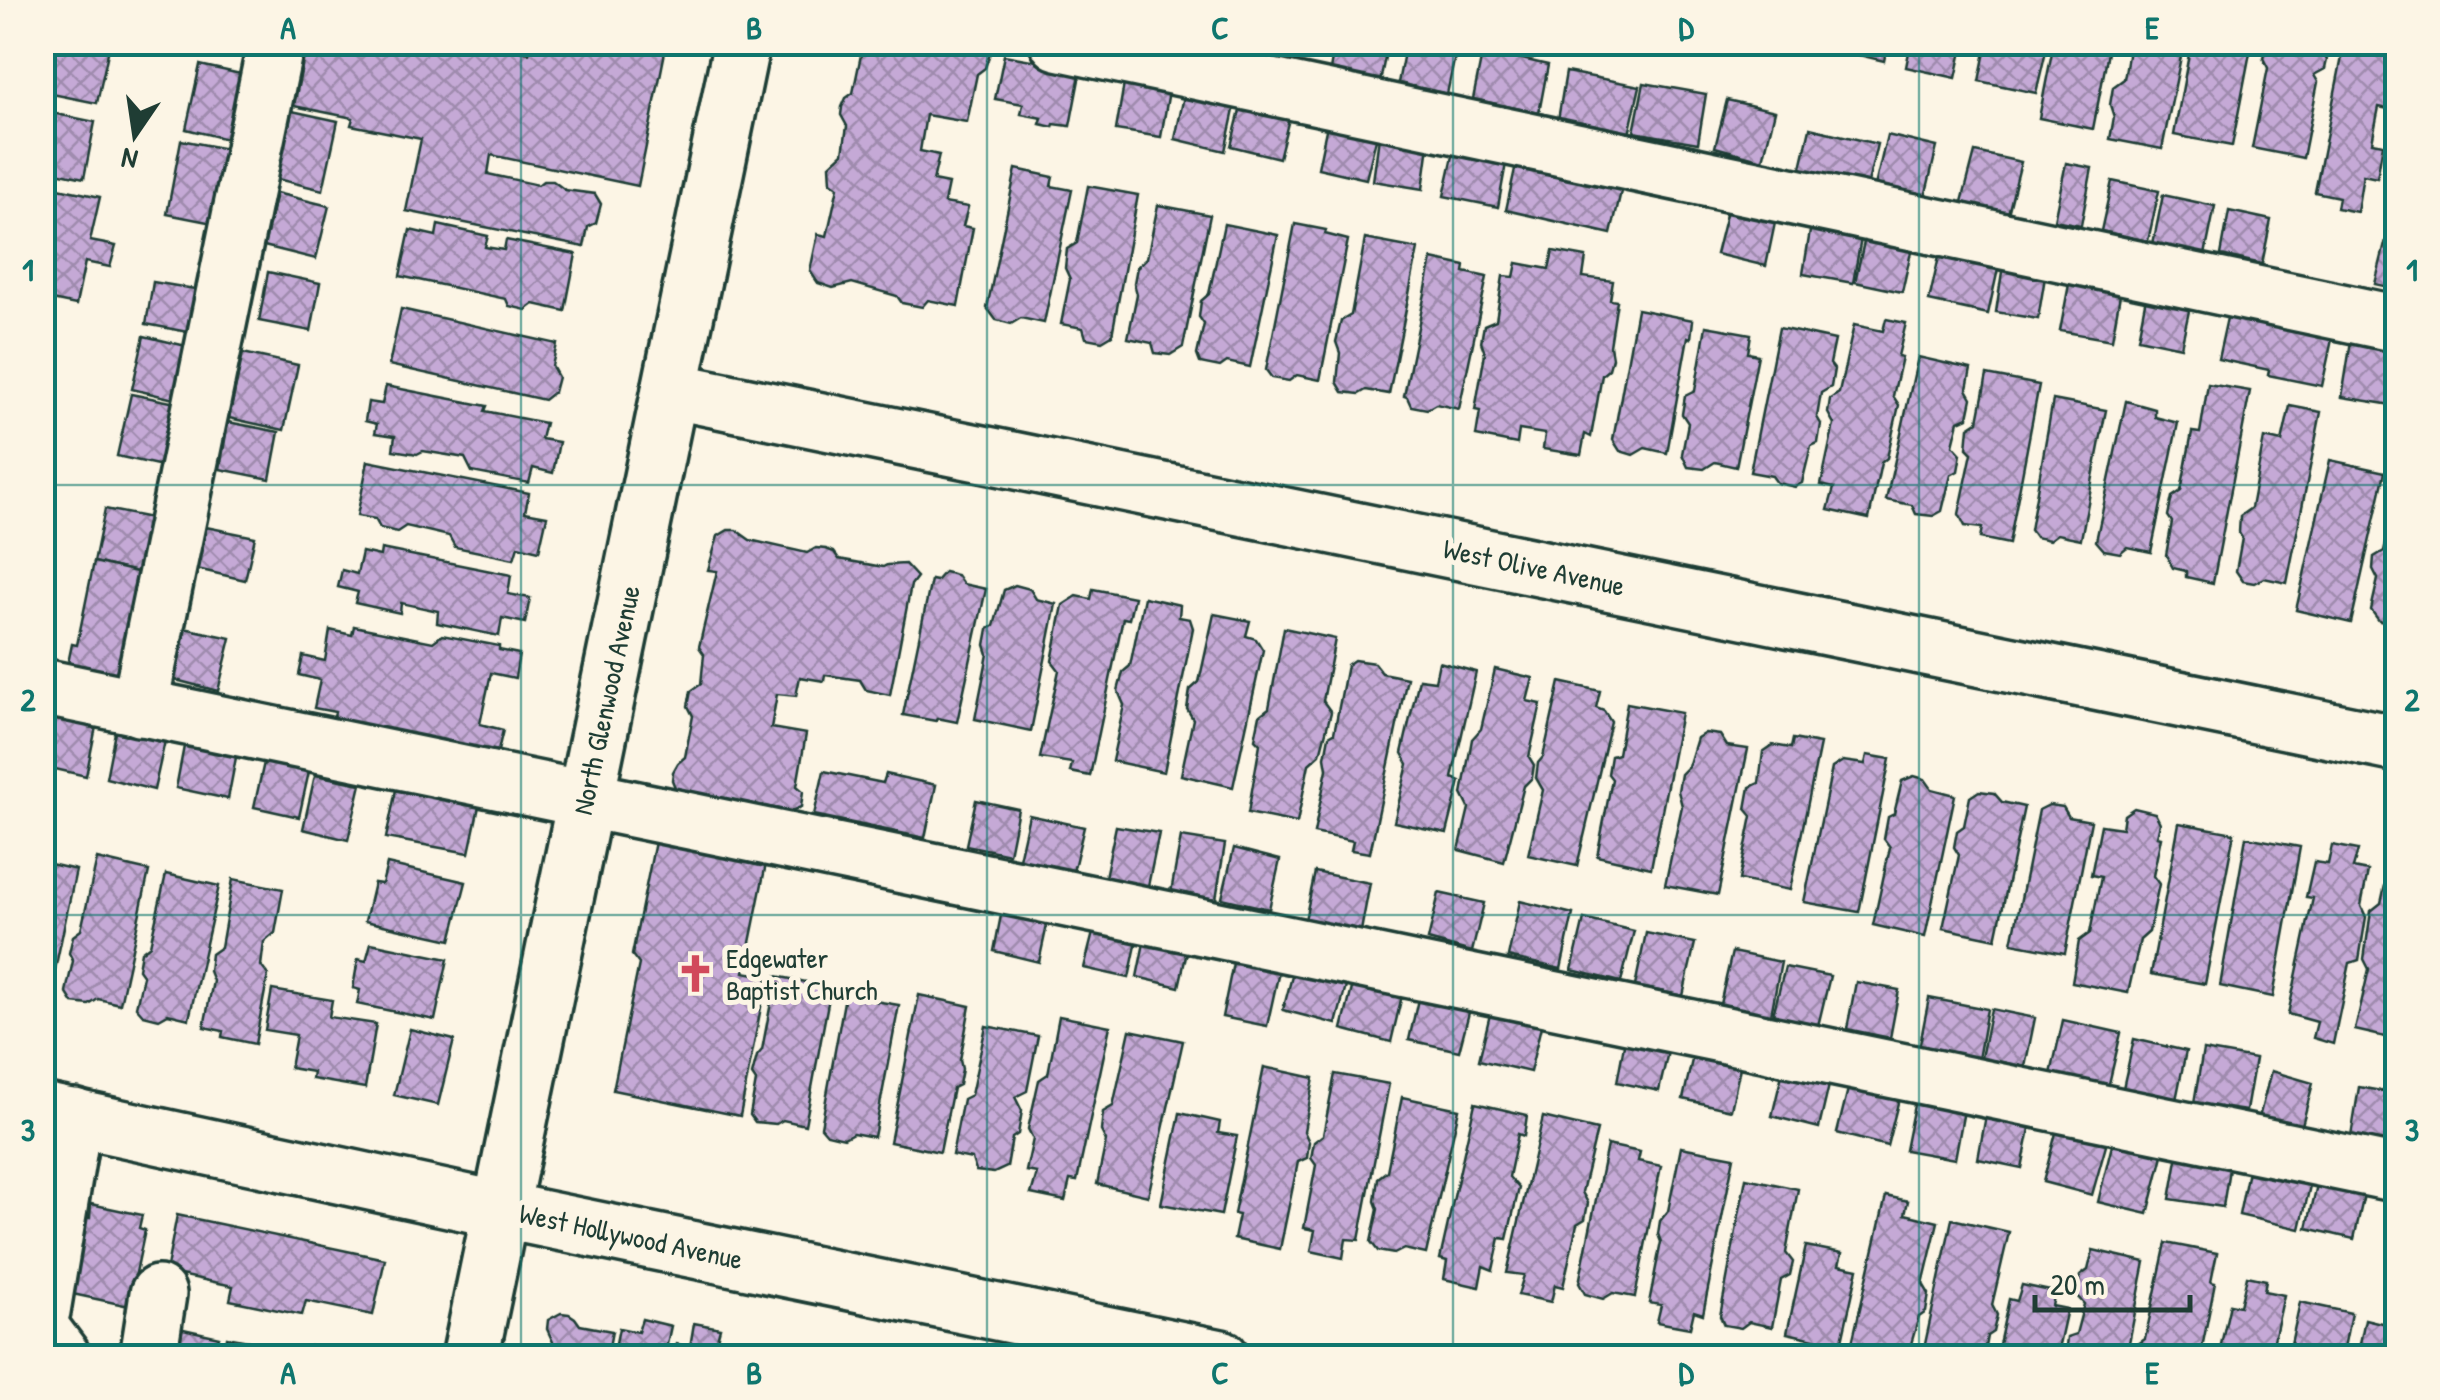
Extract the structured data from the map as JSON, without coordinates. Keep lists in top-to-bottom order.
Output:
{
  "streets": {
    "street": ["West Olive Avenue", "North Glenwood Avenue", "West Hollywood Avenue"]
  },
  "crossings": [
    ["West Olive Avenue", "North Glenwood Avenue"],
    ["North Glenwood Avenue", "West Hollywood Avenue"]
  ],
  "places": {
    "church": ["Edgewater Baptist Church"]
  },
  "scale_bar": "20 m",
  "north": "bottom",
  "grid": {
    "columns": [
      "A",
      "B",
      "C",
      "D",
      "E"
    ],
    "rows": ["1", "2", "3"]
  }
}
